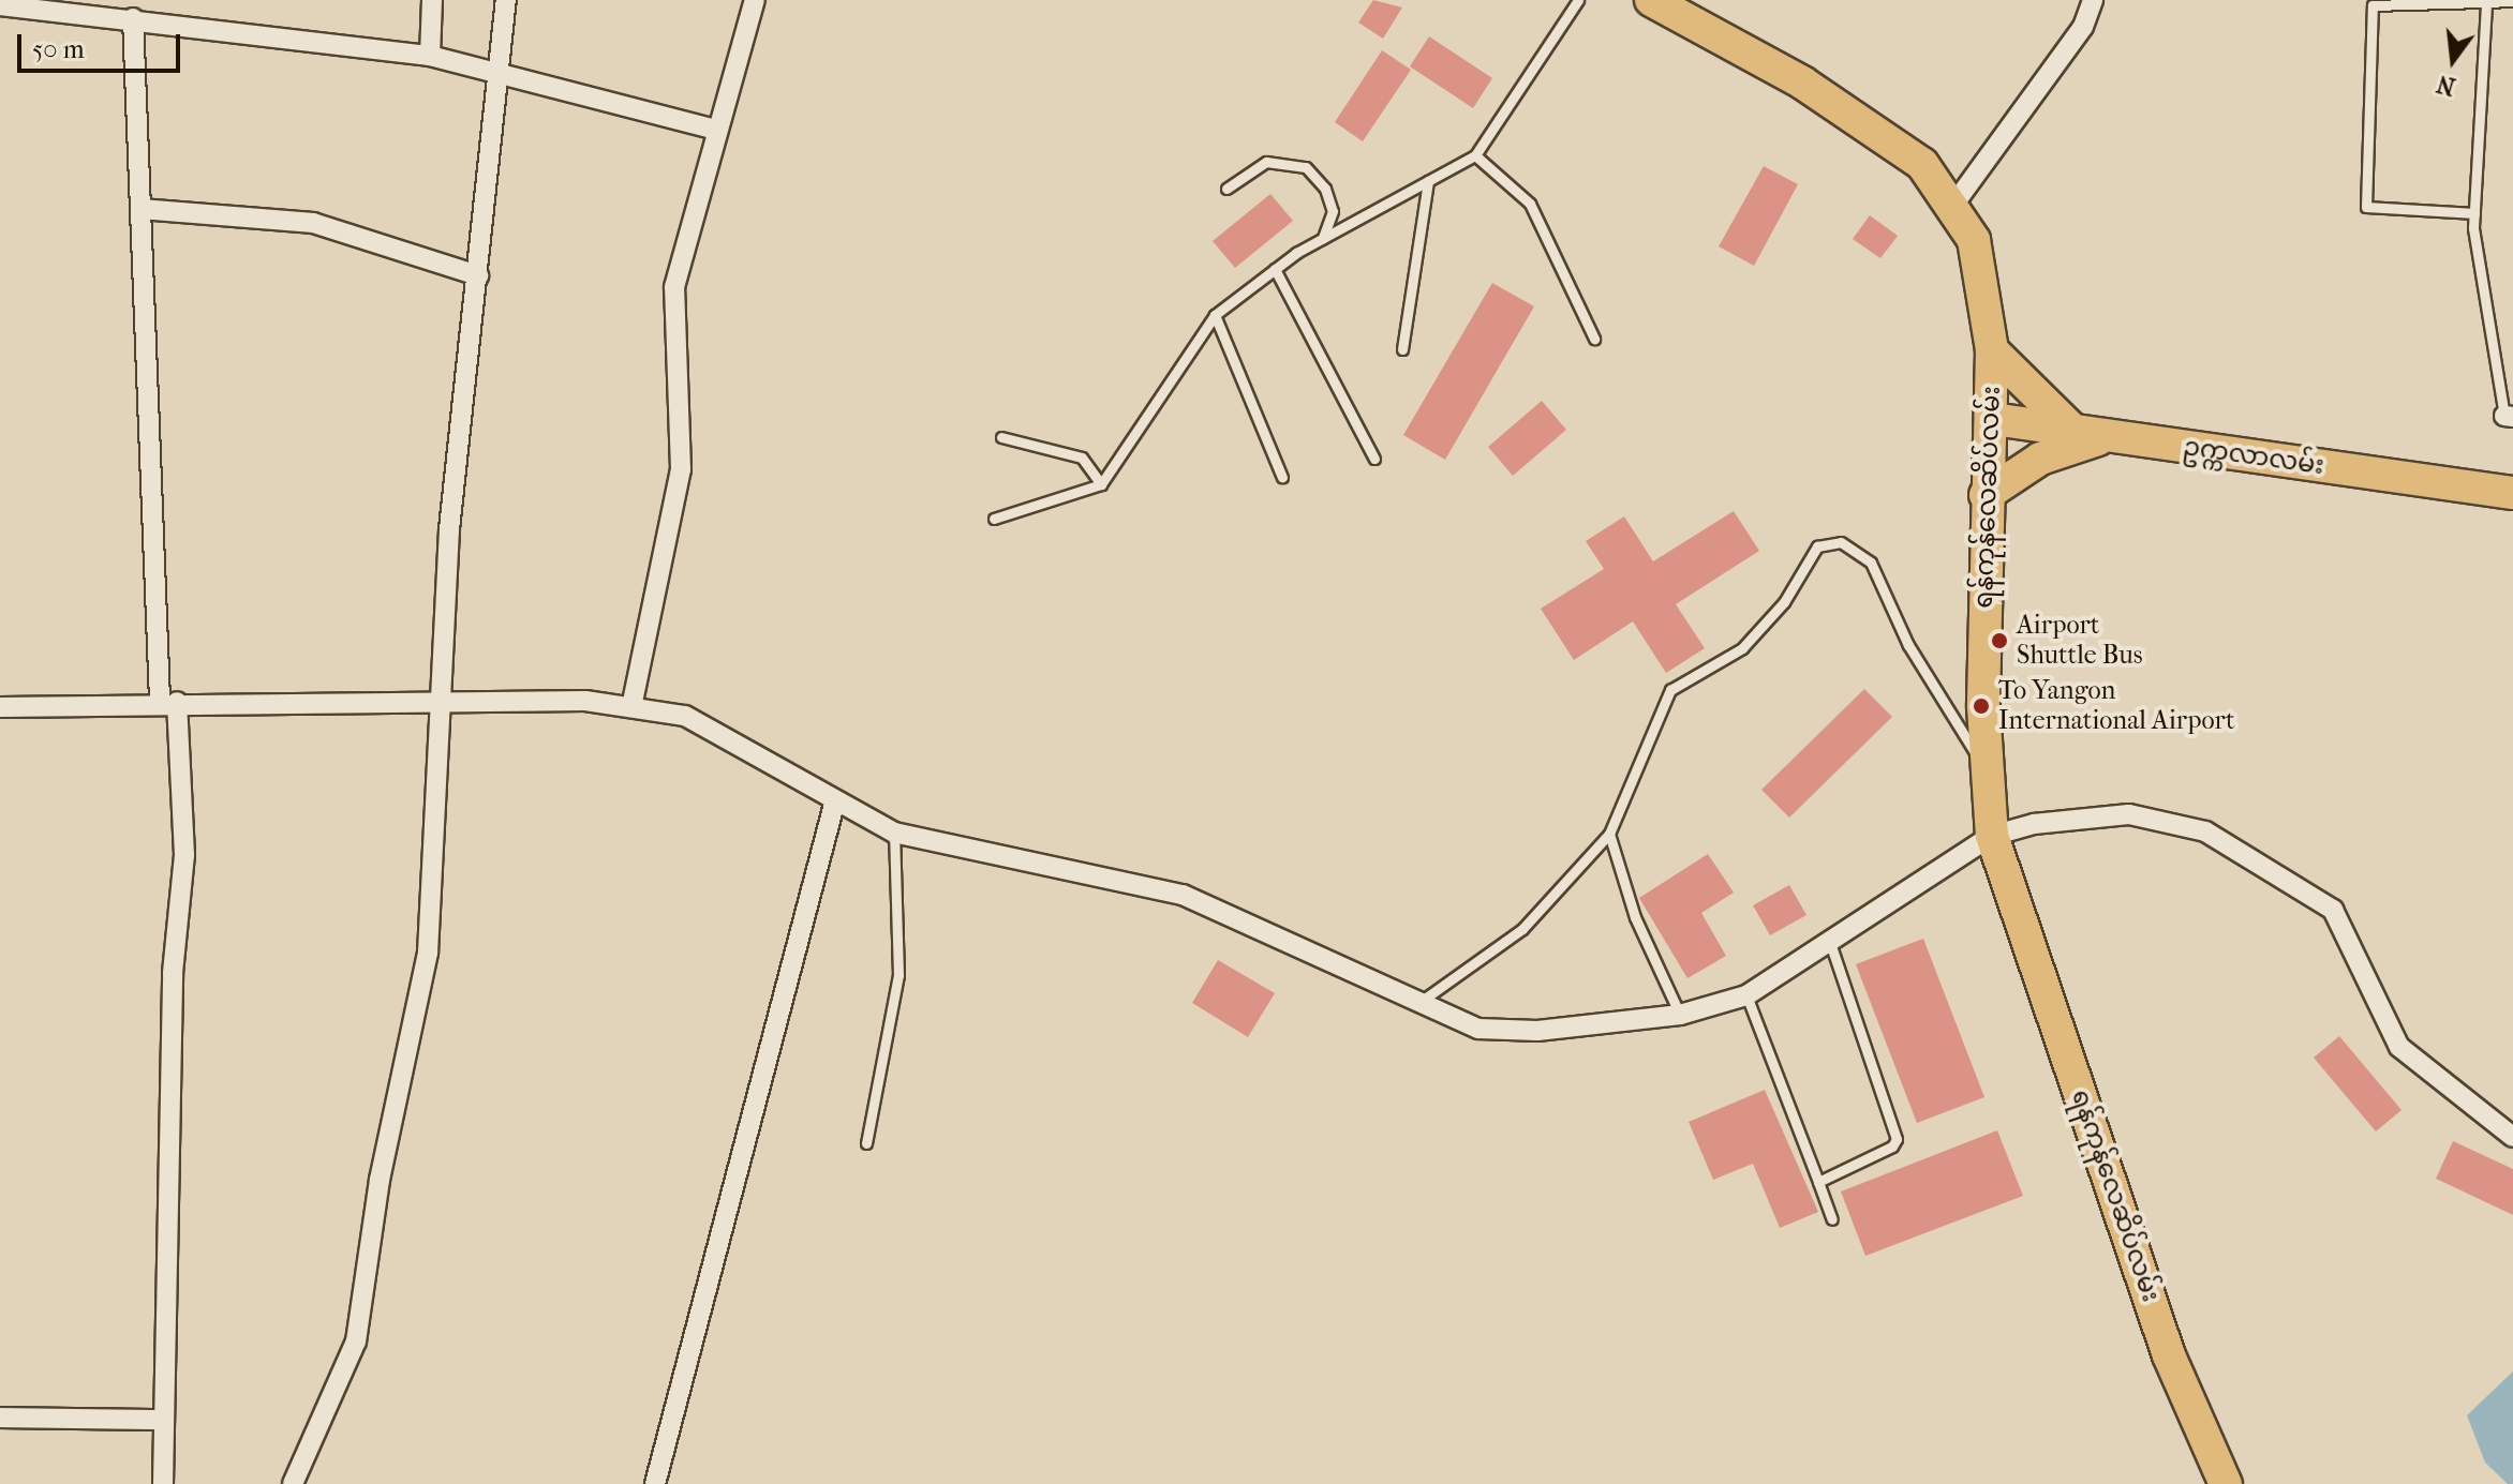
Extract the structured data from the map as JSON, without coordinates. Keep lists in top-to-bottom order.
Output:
{
  "streets": {
    "main road": ["ဥက္ကလာလမ်း", "ရန်ကုန်လေဆိပ်လမ်း"]
  },
  "crossings": [
    ["ဥက္ကလာလမ်း", "ရန်ကုန်လေဆိပ်လမ်း"]
  ],
  "places": ["Airport Shuttle Bus", "To Yangon International Airport"],
  "scale_bar": "50 m",
  "north": "bottom"
}
